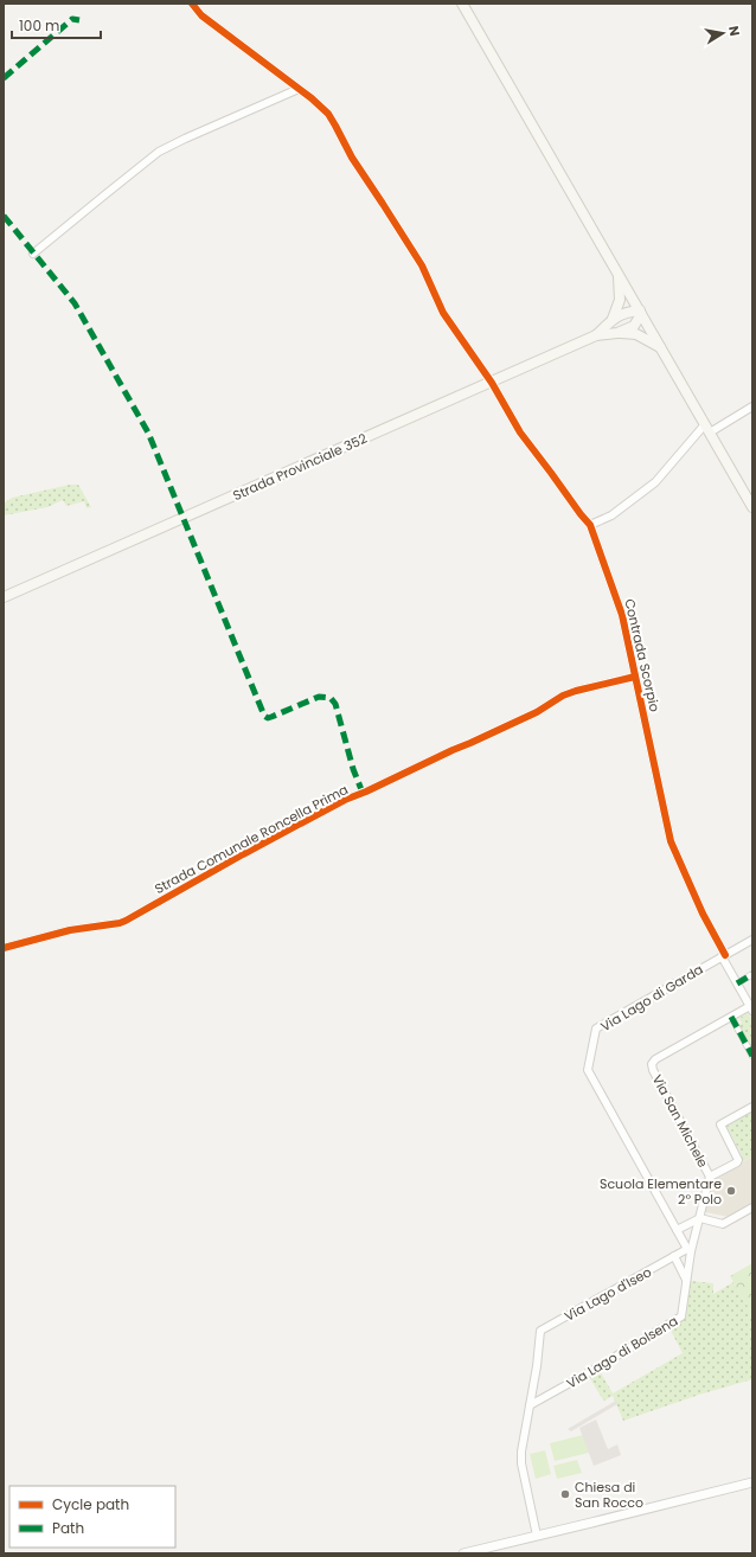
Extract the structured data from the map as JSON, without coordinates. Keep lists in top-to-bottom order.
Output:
{
  "streets": {
    "main road": ["Strada Provinciale 352"],
    "street": [
      "Contrada Scorpio",
      "Strada Comunale Roncella Prima",
      "Via Lago di Garda",
      "Via San Michele",
      "Via Lago d'Iseo",
      "Via Lago di Bolsena"
    ]
  },
  "crossings": [
    ["Strada Provinciale 352", "Contrada Scorpio"],
    ["Contrada Scorpio", "Strada Comunale Roncella Prima"],
    ["Contrada Scorpio", "Via Lago di Garda"],
    ["Contrada Scorpio", "Via San Michele"],
    ["Via Lago di Garda", "Via Lago d'Iseo"],
    ["Via Lago d'Iseo", "Via Lago di Bolsena"]
  ],
  "places": ["Scuola Elementare 2° Polo", "Chiesa di San Rocco"],
  "legend": ["Cycle path", "Path"],
  "scale_bar": "100 m",
  "north": "right"
}
